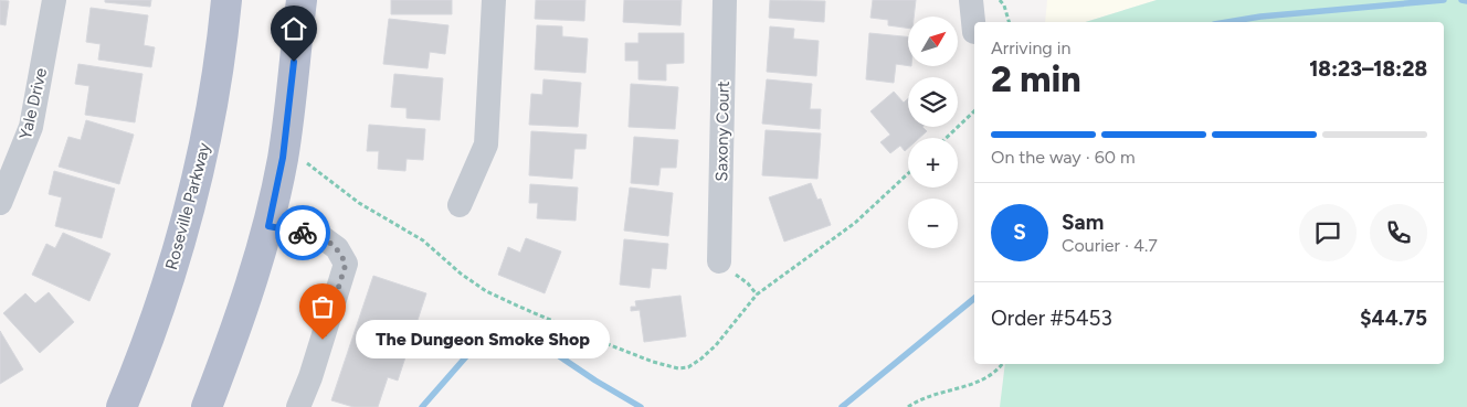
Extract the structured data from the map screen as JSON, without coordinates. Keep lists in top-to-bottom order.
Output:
{
  "streets": {
    "main road": ["Roseville Parkway"],
    "street": ["Yale Drive", "Saxony Court"]
  },
  "places": ["The Dungeon Smoke Shop"],
  "north": "top right",
  "page": {
    "map_buttons": ["+", "−"],
    "heading": ["2 min", "Arriving in", "18:23–18:28"],
    "panel": [
      "Sam",
      "Courier · 4.7",
      "Order #5453",
      "$44.75"
    ],
    "bar": "On the way · 60 m",
    "round": "S",
    "bubble": "The Dungeon Smoke Shop"
  }
}
